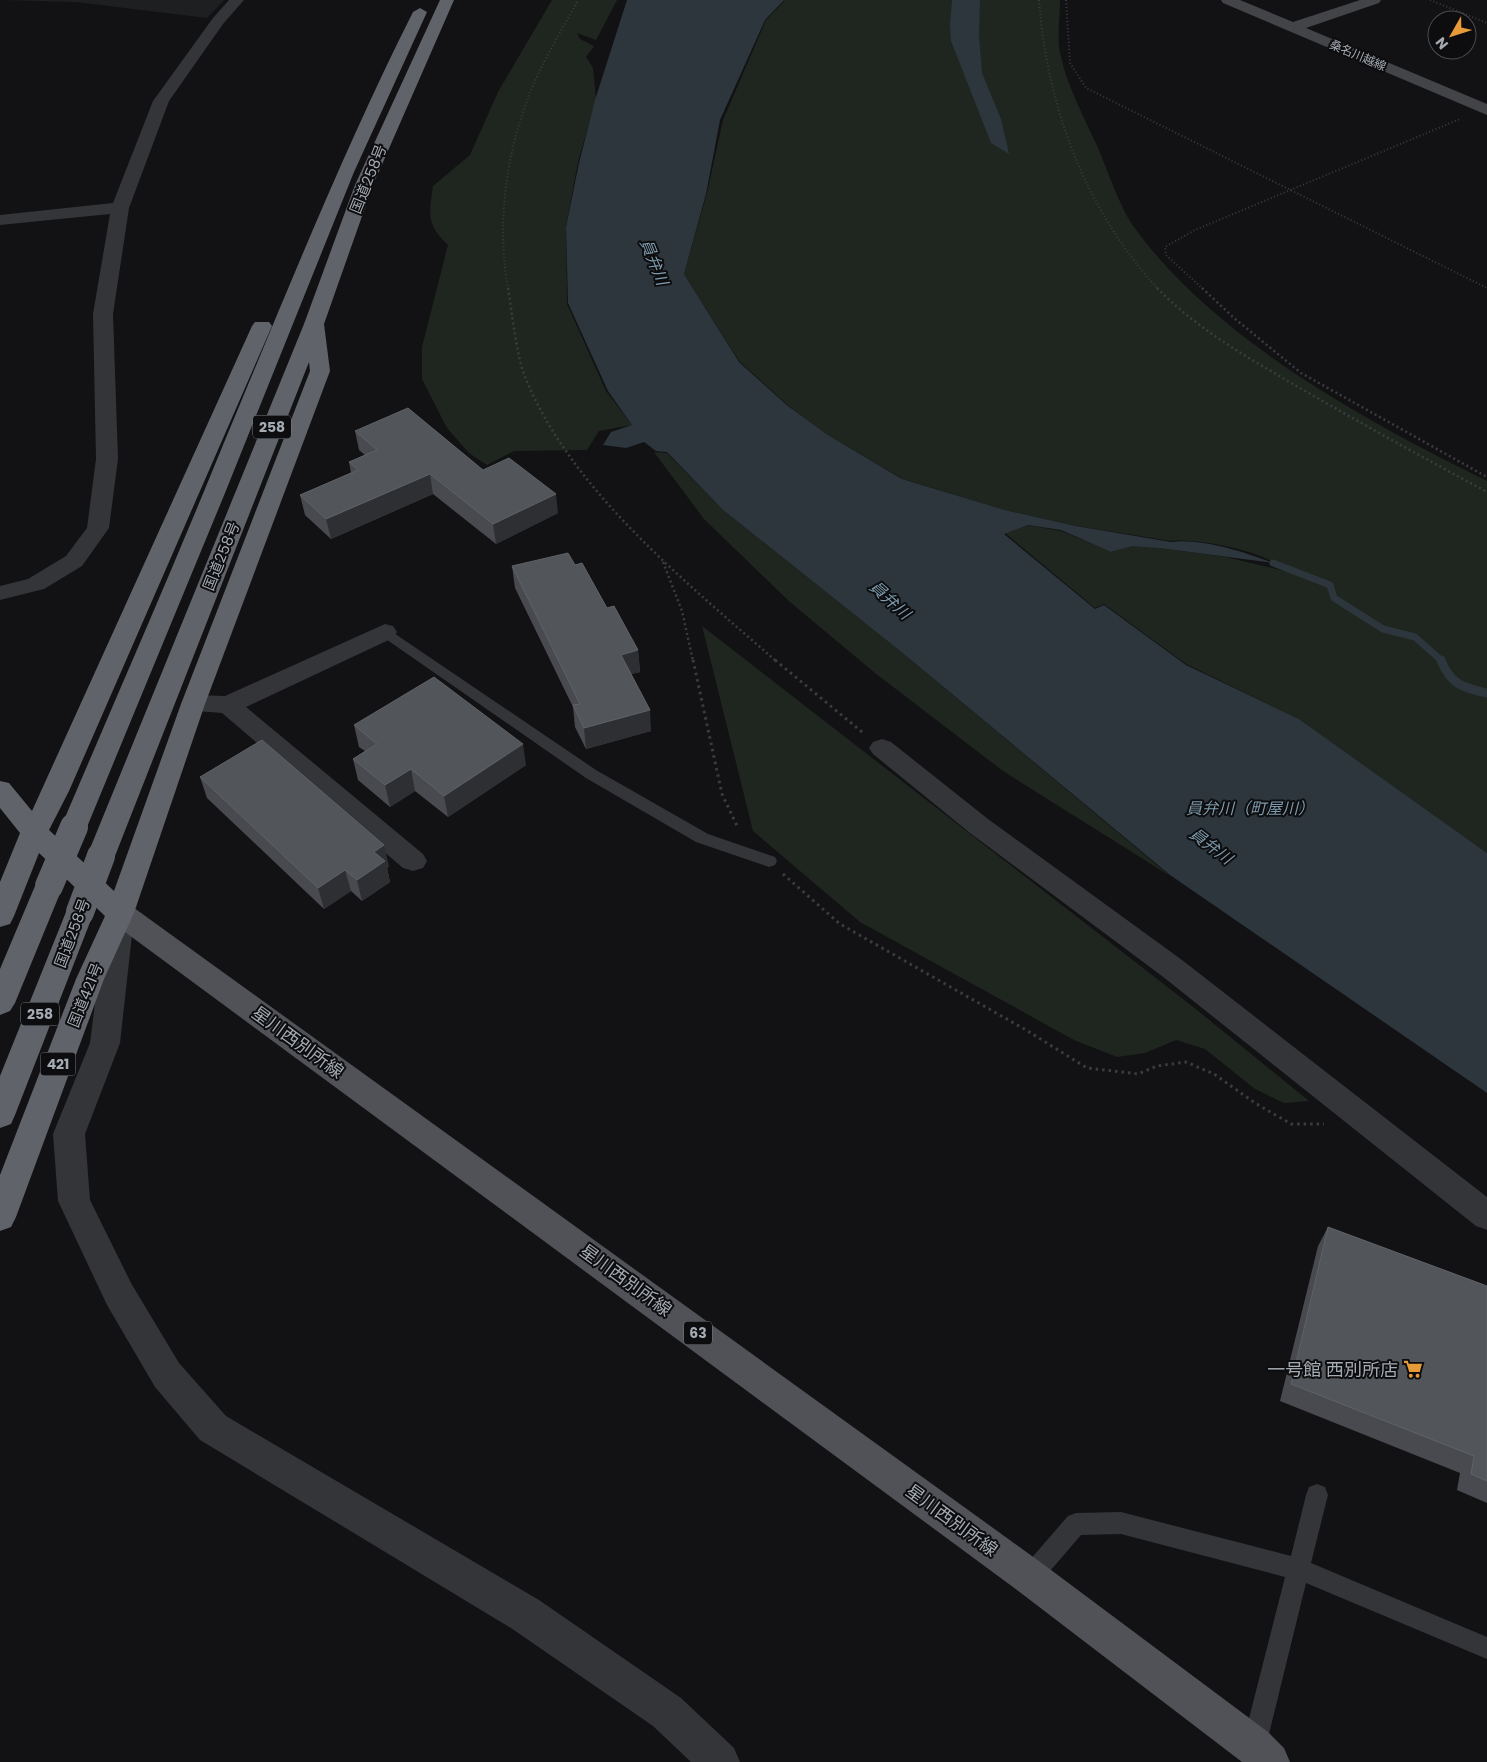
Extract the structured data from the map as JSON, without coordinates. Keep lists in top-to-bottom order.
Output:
{
  "streets": {
    "highway": [
      "国道258号",
      "258",
      "国道421号",
      "421"
    ],
    "main road": ["桑名川越線", "星川西別所線", "63"]
  },
  "crossings": [
    ["国道258号", "国道421号"],
    ["国道421号", "星川西別所線"]
  ],
  "water": ["員弁川", "員弁川（町屋川）"],
  "places": {
    "supermarket": ["一号館 西別所店"]
  },
  "north": "bottom left"
}
